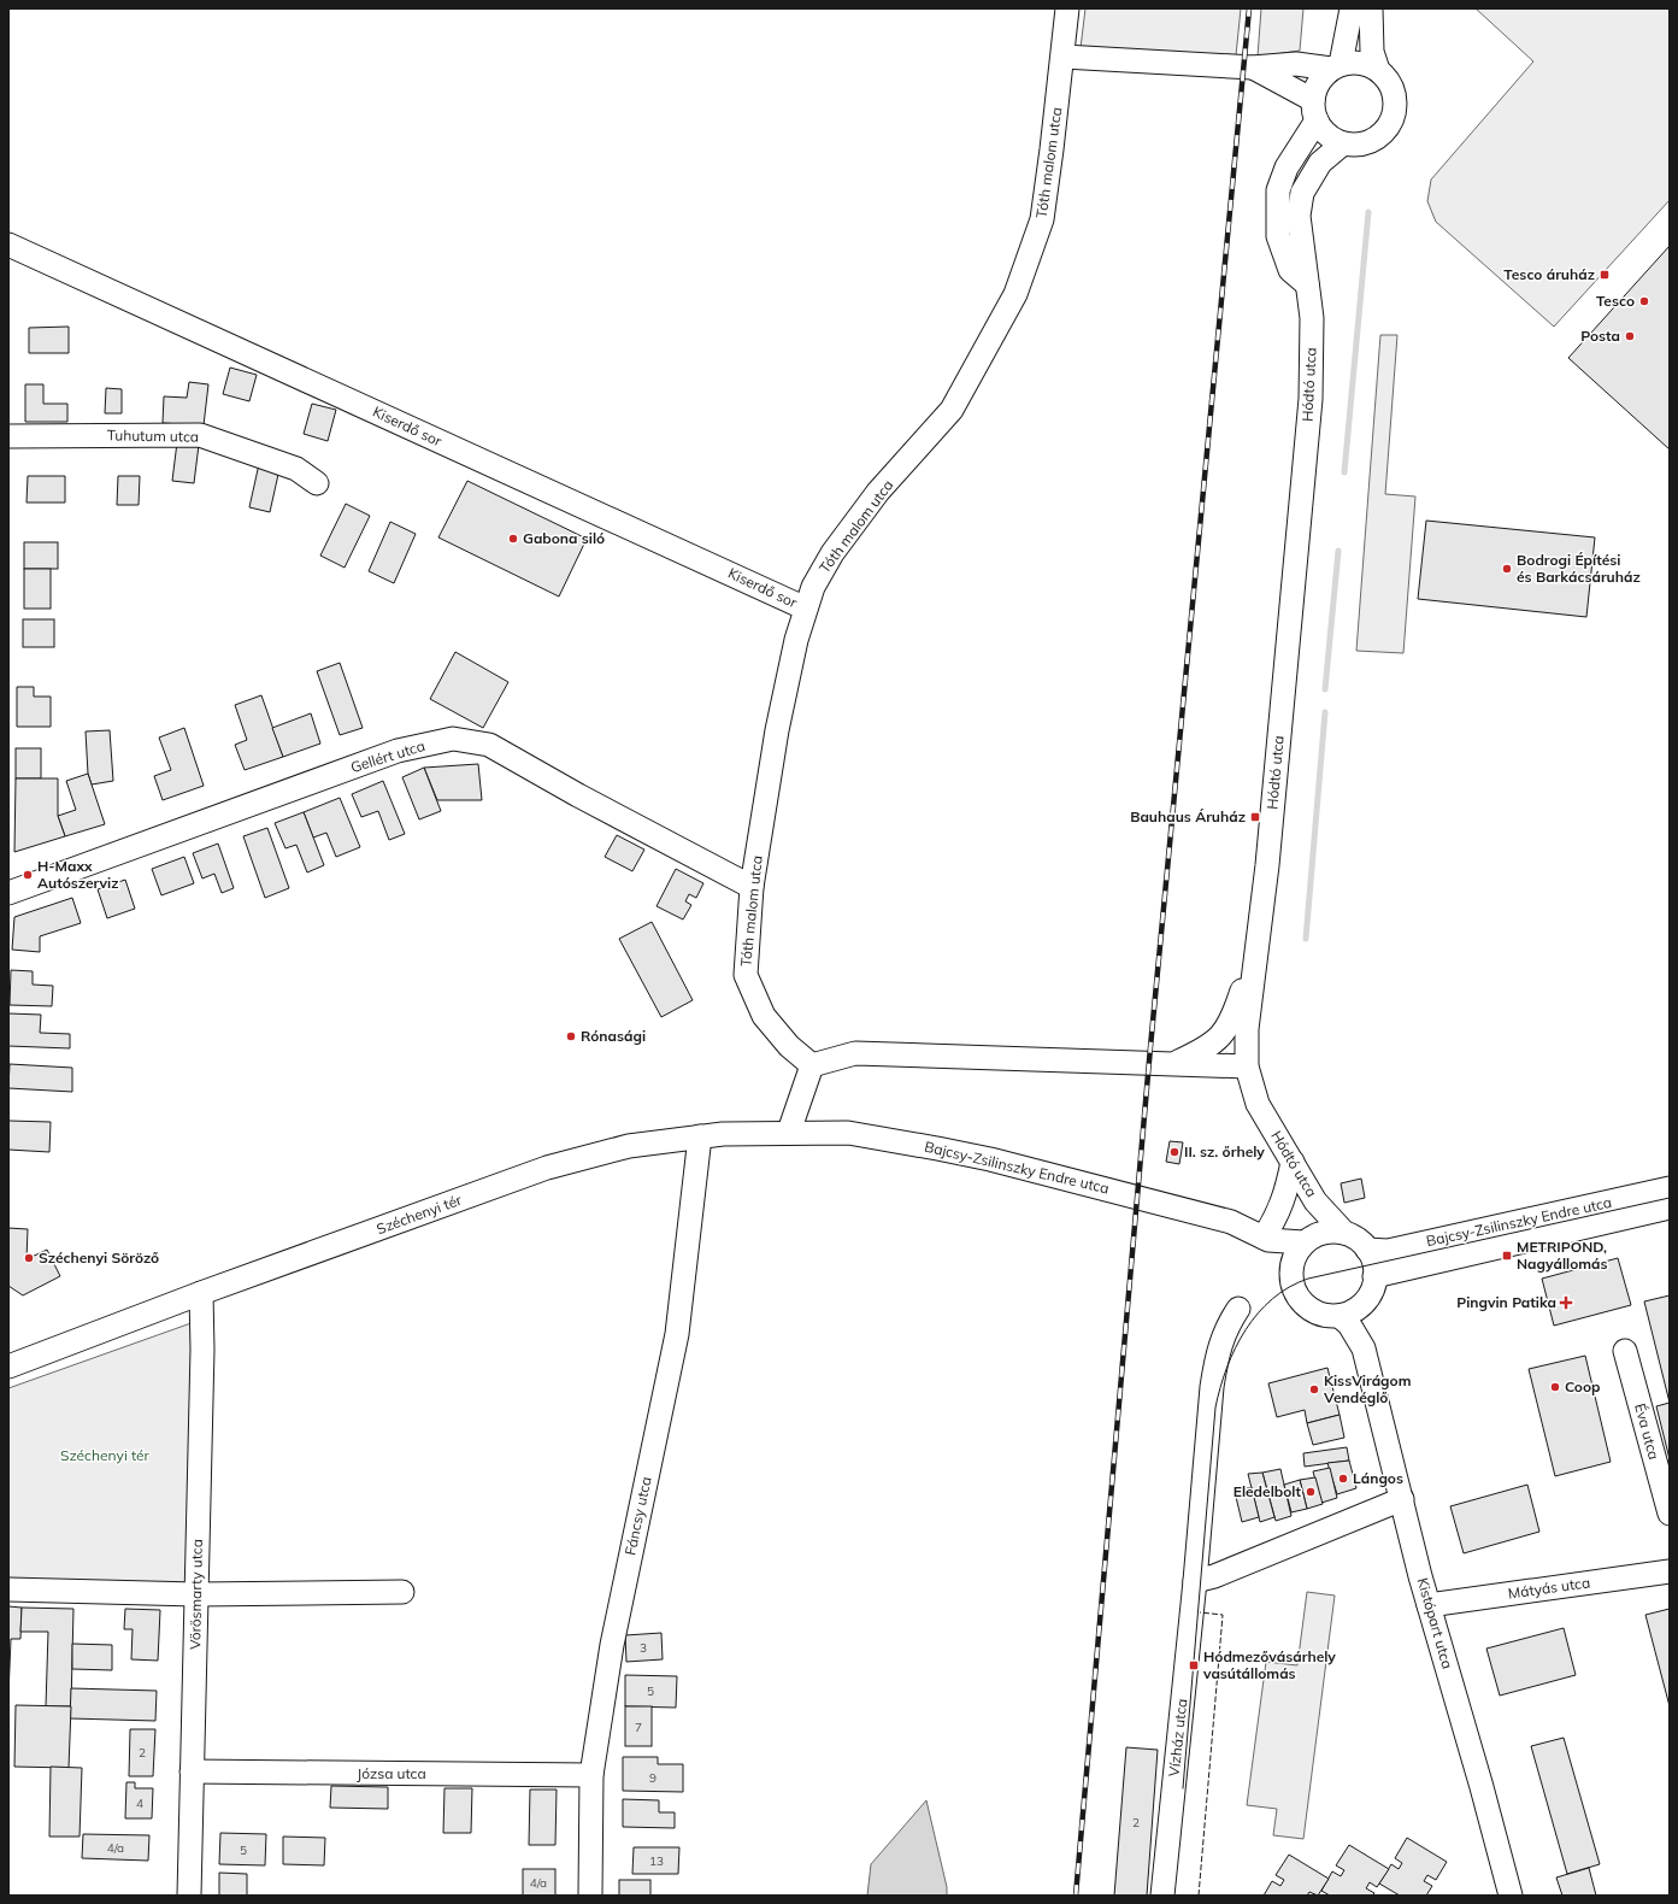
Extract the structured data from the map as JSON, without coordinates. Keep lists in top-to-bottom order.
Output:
{
  "streets": {
    "street": [
      "Tóth malom utca",
      "Hódtó utca",
      "Kiserdő sor",
      "Tuhutum utca",
      "Gellért utca",
      "Bajcsy-Zsilinszky Endre utca",
      "Széchenyi tér",
      "Éva utca",
      "Fáncsy utca",
      "Mátyás utca",
      "Vörösmarty utca",
      "Kistópart utca",
      "Vízház utca",
      "Józsa utca"
    ]
  },
  "crossings": [
    ["Tóth malom utca", "Kiserdő sor"],
    ["Tóth malom utca", "Gellért utca"],
    ["Hódtó utca", "Bajcsy-Zsilinszky Endre utca"],
    ["Hódtó utca", "Kistópart utca"],
    ["Bajcsy-Zsilinszky Endre utca", "Széchenyi tér"],
    ["Bajcsy-Zsilinszky Endre utca", "Fáncsy utca"],
    ["Bajcsy-Zsilinszky Endre utca", "Kistópart utca"],
    ["Széchenyi tér", "Fáncsy utca"],
    ["Széchenyi tér", "Vörösmarty utca"],
    ["Fáncsy utca", "Józsa utca"],
    ["Mátyás utca", "Kistópart utca"],
    ["Vörösmarty utca", "Józsa utca"]
  ],
  "parks": ["Széchenyi tér"],
  "places": {
    "transit": [
      "Tesco áruház",
      "Bauhaus Áruház",
      "METRIPOND, Nagyállomás",
      "Hódmezővásárhely vasútállomás"
    ],
    "other": [
      "Tesco",
      "Posta",
      "Gabona siló",
      "Bodrogi Építési és Barkácsáruház",
      "H-Maxx Autószerviz",
      "Rónasági",
      "II. sz. őrhely",
      "Széchenyi Söröző",
      "Coop",
      "KissVirágom Vendéglő",
      "Lángos",
      "Eledelbolt"
    ],
    "health": ["Pingvin Patika"]
  },
  "house_numbers": [
    "3",
    "5",
    "7",
    "2",
    "9",
    "4",
    "2",
    "4/a",
    "5",
    "13",
    "4/a"
  ]
}
